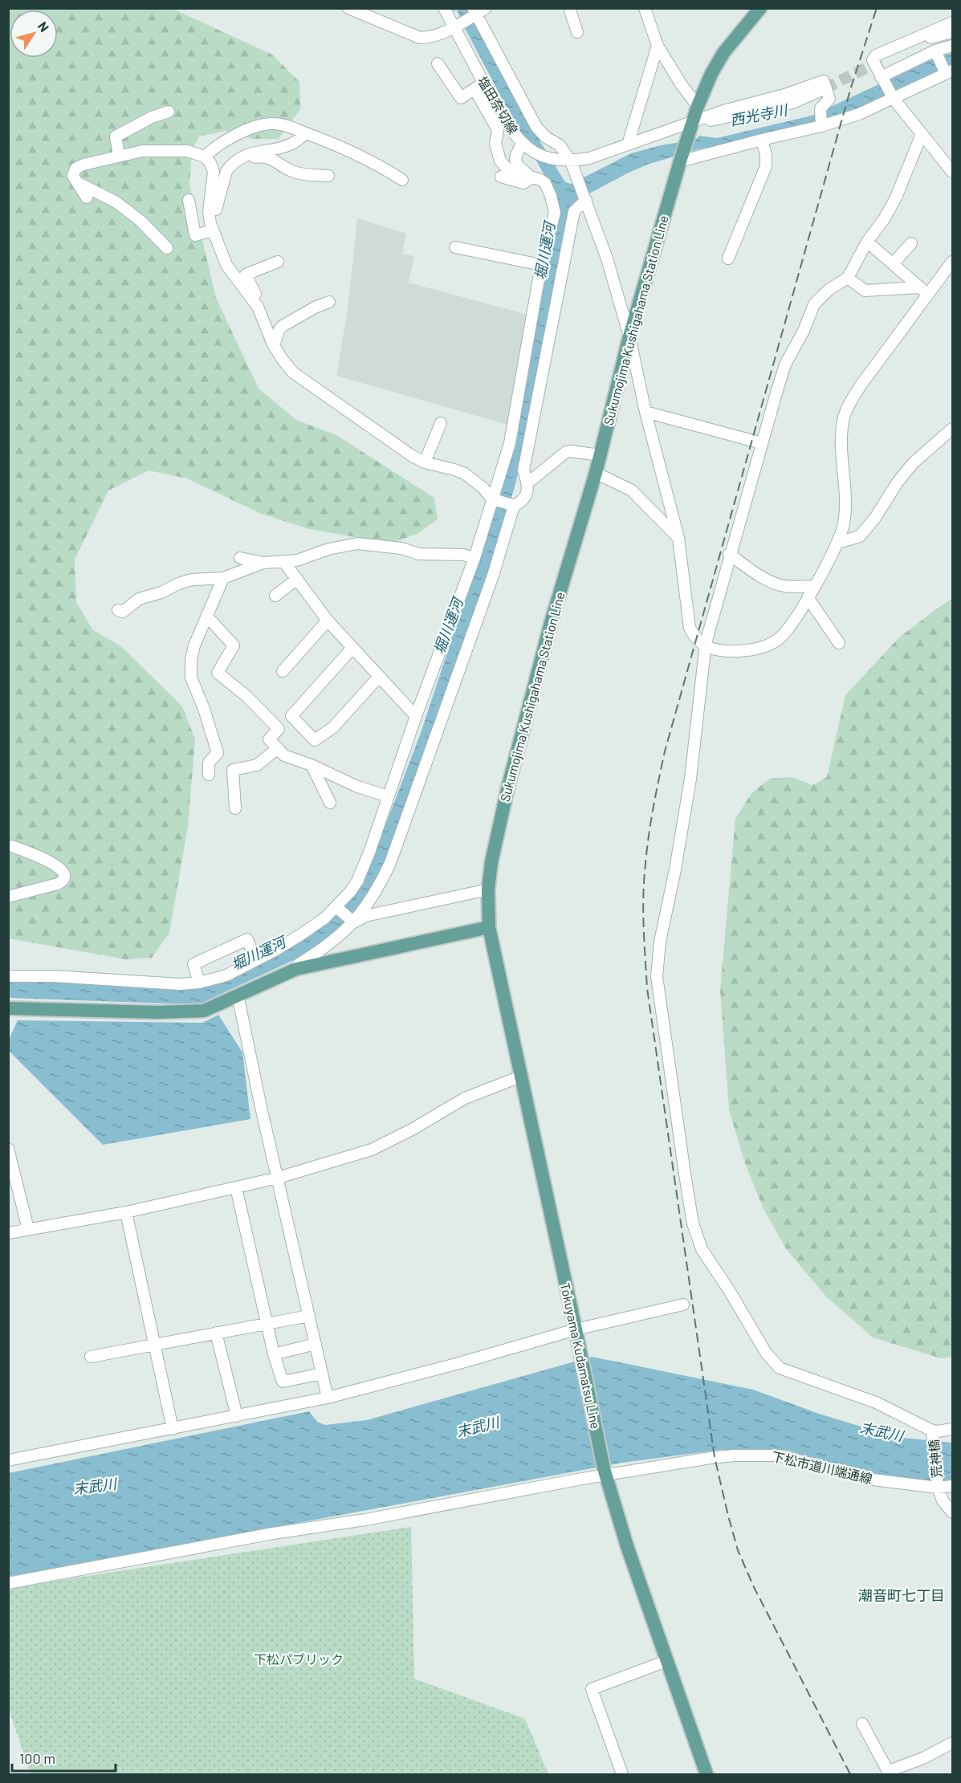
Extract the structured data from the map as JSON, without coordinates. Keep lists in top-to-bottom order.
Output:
{
  "streets": {
    "main road": ["Sukumojima Kushigahama Station Line", "Tokuyama Kudamatsu Line"],
    "street": ["塩田奈切線", "荒神橋", "下松市道川端通線"]
  },
  "crossings": [
    ["塩田奈切線", "Sukumojima Kushigahama Station Line"],
    ["Sukumojima Kushigahama Station Line", "Tokuyama Kudamatsu Line"],
    ["Tokuyama Kudamatsu Line", "下松市道川端通線"],
    ["荒神橋", "下松市道川端通線"]
  ],
  "districts": ["潮音町七丁目"],
  "water": ["西光寺川", "堀川運河", "末武川"],
  "parks": ["下松パブリック"],
  "scale_bar": "100 m",
  "north": "top right"
}
